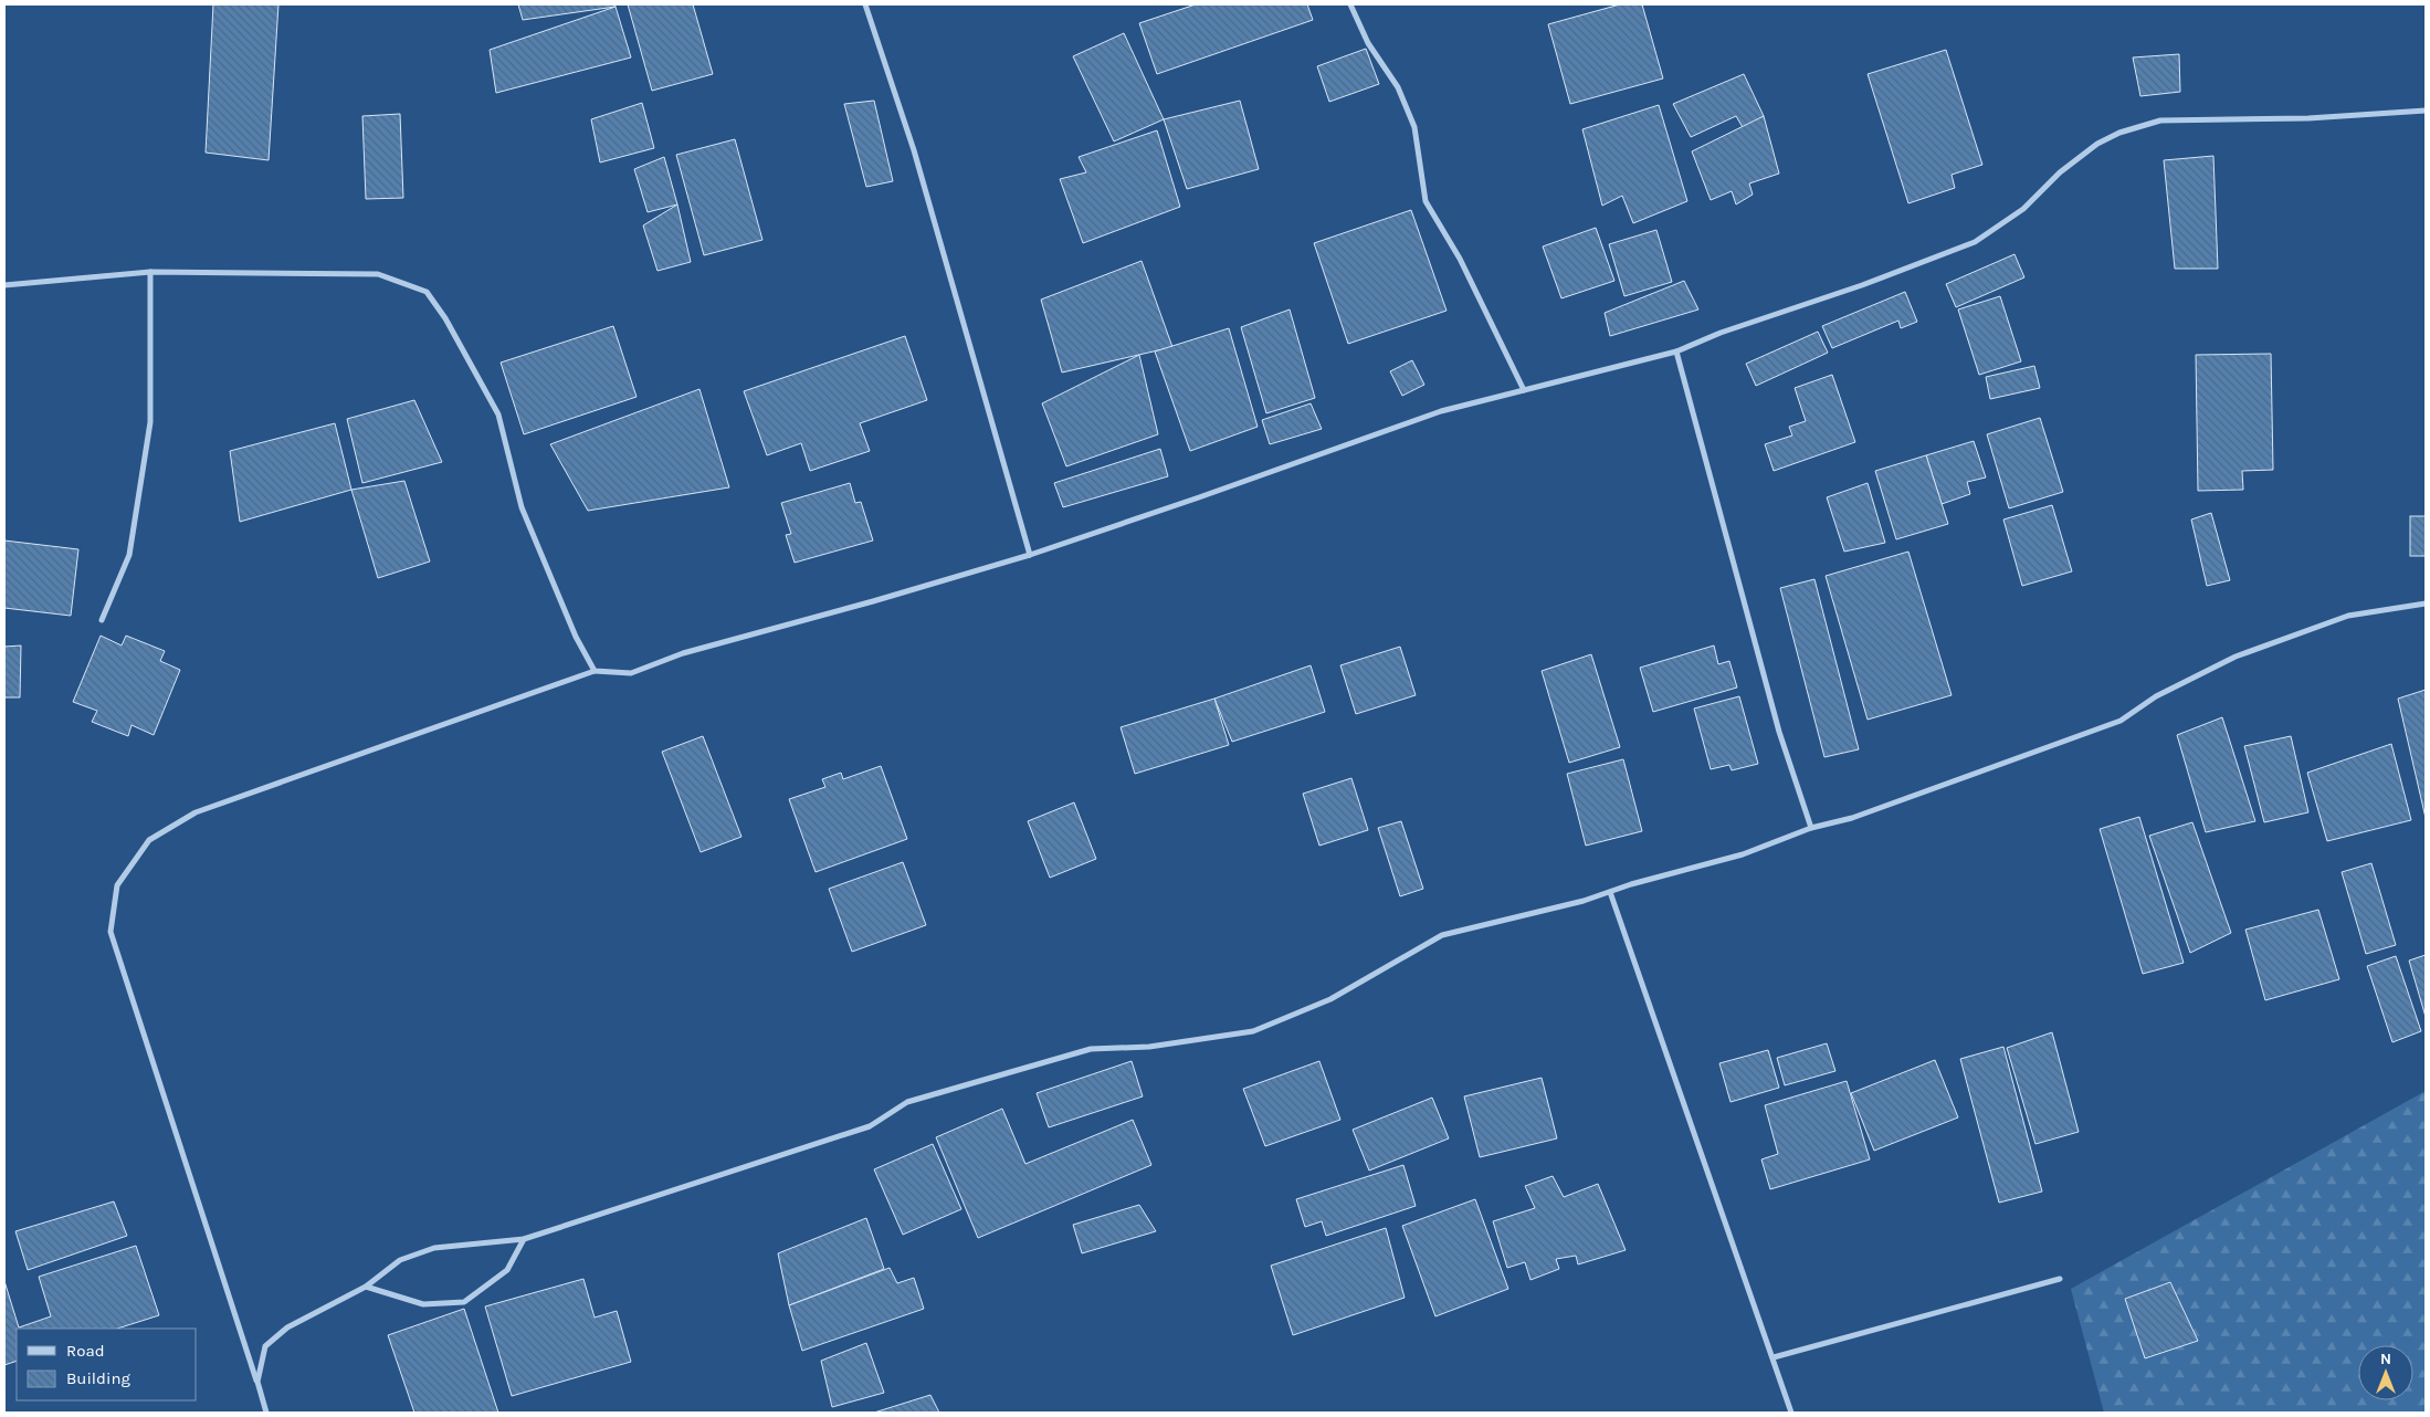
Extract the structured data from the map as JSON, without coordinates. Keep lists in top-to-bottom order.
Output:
{
  "legend": ["Road", "Building"],
  "north": "top"
}
